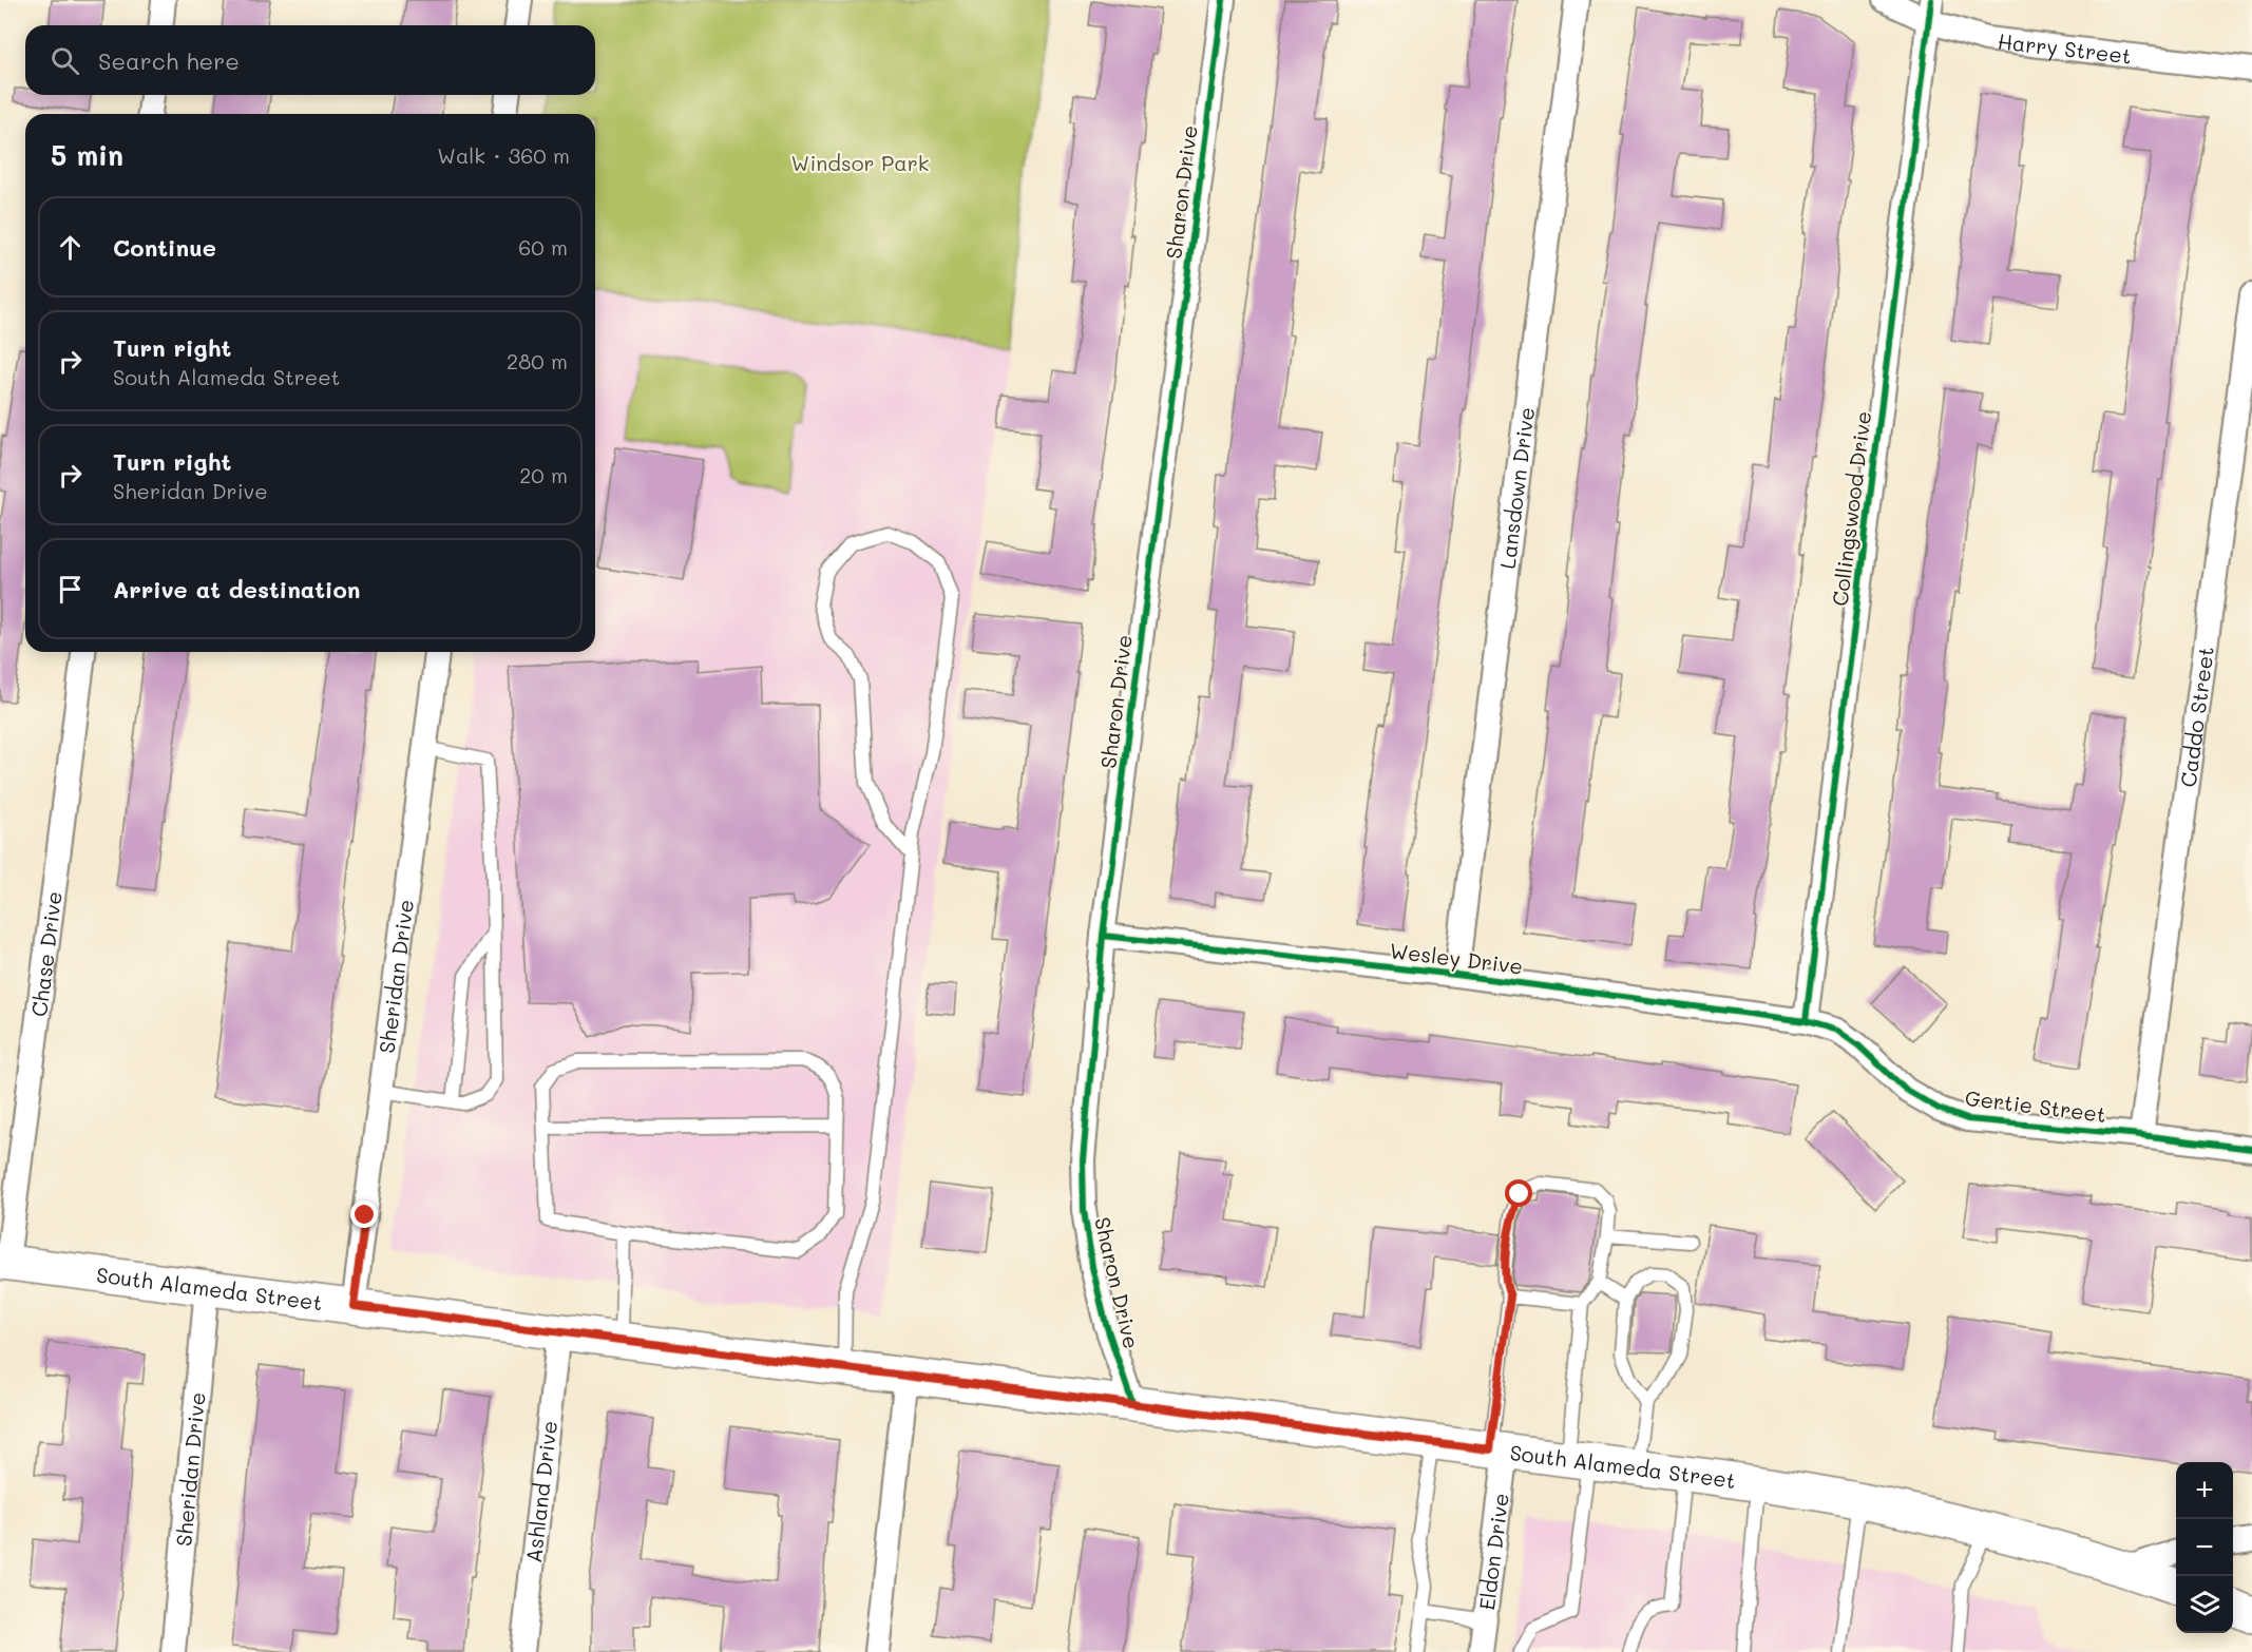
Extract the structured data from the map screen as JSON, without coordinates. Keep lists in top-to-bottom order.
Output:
{
  "streets": {
    "main road": ["South Alameda Street"],
    "street": [
      "Harry Street",
      "Sharon Drive",
      "Lansdown Drive",
      "Collingswood Drive",
      "Caddo Street",
      "Chase Drive",
      "Wesley Drive",
      "Sheridan Drive",
      "Gertie Street",
      "Ashland Drive",
      "Eldon Drive"
    ]
  },
  "crossings": [
    ["Harry Street", "Collingswood Drive"],
    ["Sharon Drive", "Wesley Drive"],
    ["Sharon Drive", "South Alameda Street"],
    ["Lansdown Drive", "Wesley Drive"],
    ["Collingswood Drive", "Wesley Drive"],
    ["Collingswood Drive", "Gertie Street"],
    ["Caddo Street", "Gertie Street"],
    ["Chase Drive", "South Alameda Street"],
    ["Wesley Drive", "Gertie Street"],
    ["Sheridan Drive", "South Alameda Street"],
    ["South Alameda Street", "Ashland Drive"],
    ["South Alameda Street", "Eldon Drive"]
  ],
  "parks": ["Windsor Park"],
  "page": {
    "search": "Search here",
    "heading": ["5 min", "Walk · 360 m"],
    "list": [
      ["Continue", "60 m"],
      ["Turn right", "South Alameda Street", "280 m"],
      ["Turn right", "Sheridan Drive", "20 m"],
      "Arrive at destination"
    ],
    "map_buttons": ["+", "−"]
  }
}
